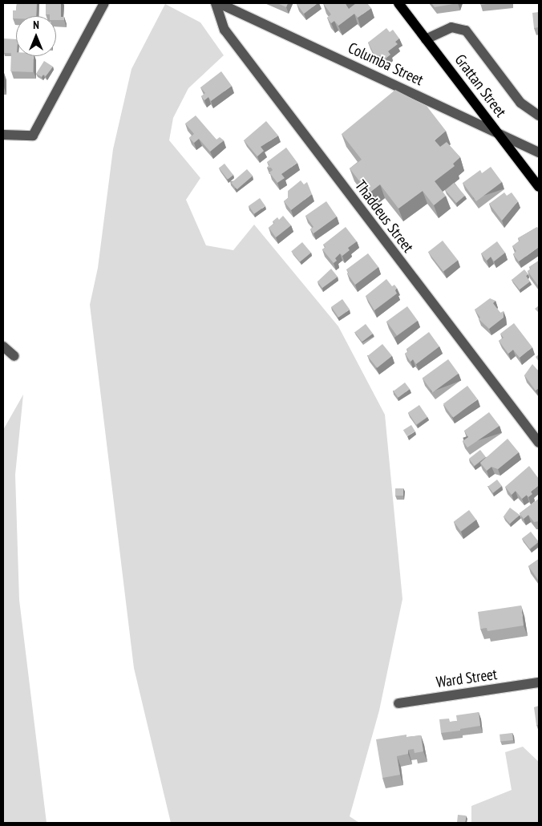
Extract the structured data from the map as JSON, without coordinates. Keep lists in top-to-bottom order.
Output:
{
  "streets": {
    "main road": ["Grattan Street"],
    "street": ["Columba Street", "Thaddeus Street", "Ward Street"]
  },
  "crossings": [
    ["Columba Street", "Grattan Street"]
  ],
  "north": "top"
}
